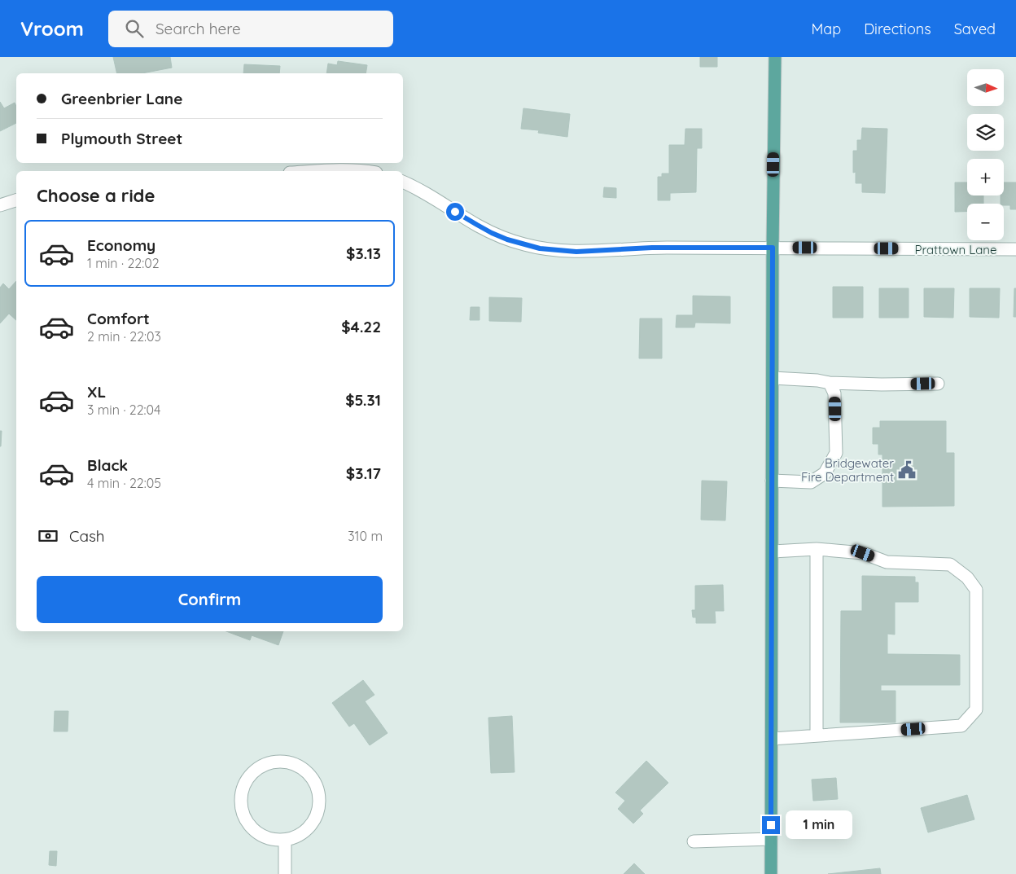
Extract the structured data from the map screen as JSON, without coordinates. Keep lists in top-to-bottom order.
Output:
{
  "streets": {
    "street": ["Prattown Lane"]
  },
  "places": {
    "public building": ["Bridgewater Fire Department"]
  },
  "north": "right",
  "page": {
    "header": "Vroom",
    "search": "Search here",
    "nav": ["Map", "Directions", "Saved"],
    "map_buttons": ["+", "−"],
    "banner": ["Greenbrier Lane", "Plymouth Street"],
    "heading": "Choose a ride",
    "list": [
      {
        "name": "Economy",
        "note": "1 min · 22:02",
        "value": "$3.13"
      },
      {
        "name": "Comfort",
        "note": "2 min · 22:03",
        "value": "$4.22"
      },
      {
        "name": "XL",
        "note": "3 min · 22:04",
        "value": "$5.31"
      },
      {
        "name": "Black",
        "note": "4 min · 22:05",
        "value": "$3.17"
      }
    ],
    "pay": ["Cash", "310 m"],
    "buttons": "Confirm",
    "bubble": "1 min"
  }
}
